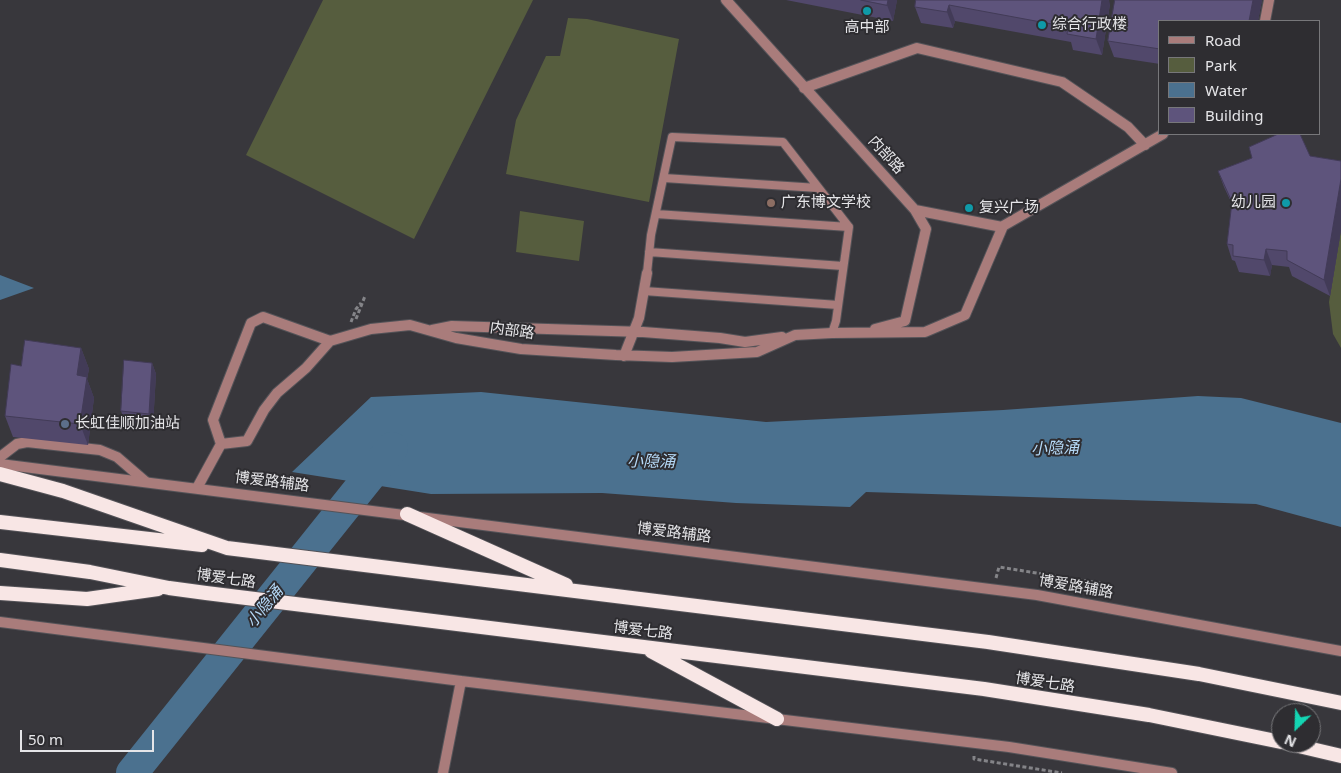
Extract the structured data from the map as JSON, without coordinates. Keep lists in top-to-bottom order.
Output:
{
  "streets": {
    "highway": ["博爱七路"],
    "street": ["内部路", "博爱路辅路"]
  },
  "water": ["小隐涌"],
  "places": [
    "高中部",
    "综合行政楼",
    "广东博文学校",
    "幼儿园",
    "复兴广场",
    "长虹佳顺加油站"
  ],
  "legend": [
    "Road",
    "Park",
    "Water",
    "Building"
  ],
  "scale_bar": "50 m",
  "north": "bottom left"
}
